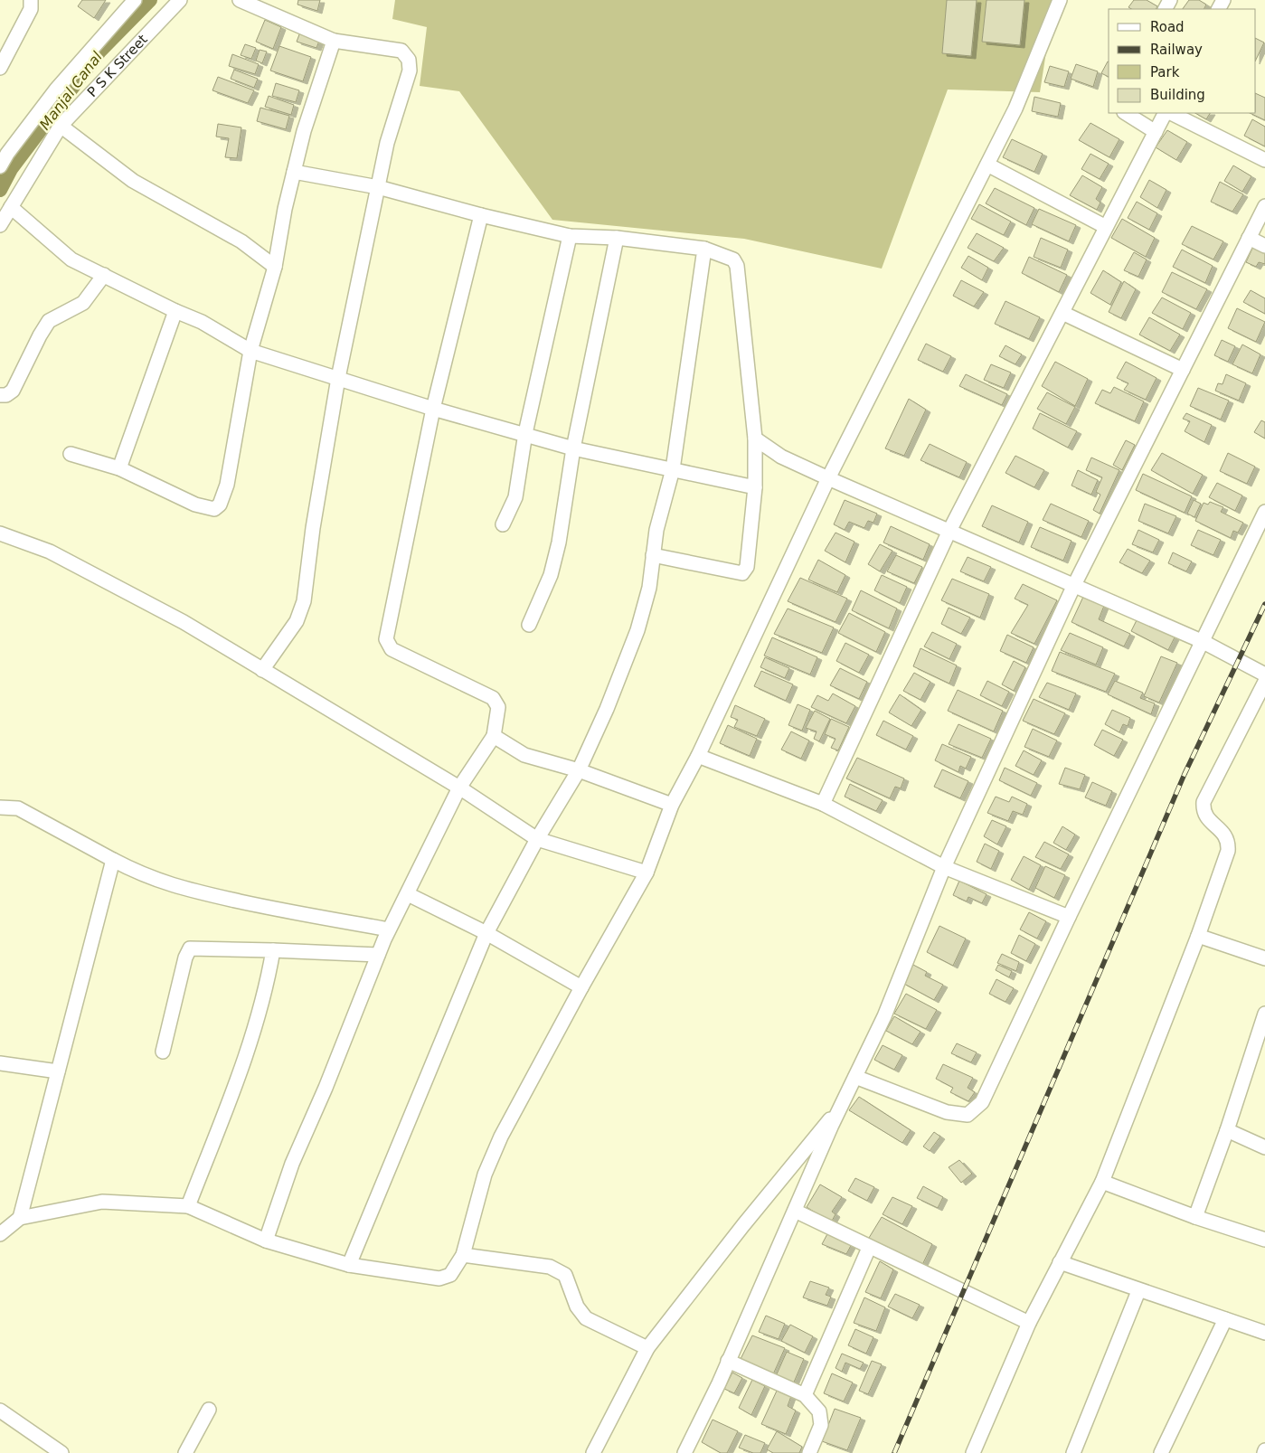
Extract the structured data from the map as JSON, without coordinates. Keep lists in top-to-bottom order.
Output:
{
  "streets": {
    "street": ["P S K Street"]
  },
  "water": ["Manjal Canal"],
  "legend": [
    "Road",
    "Railway",
    "Park",
    "Building"
  ]
}
